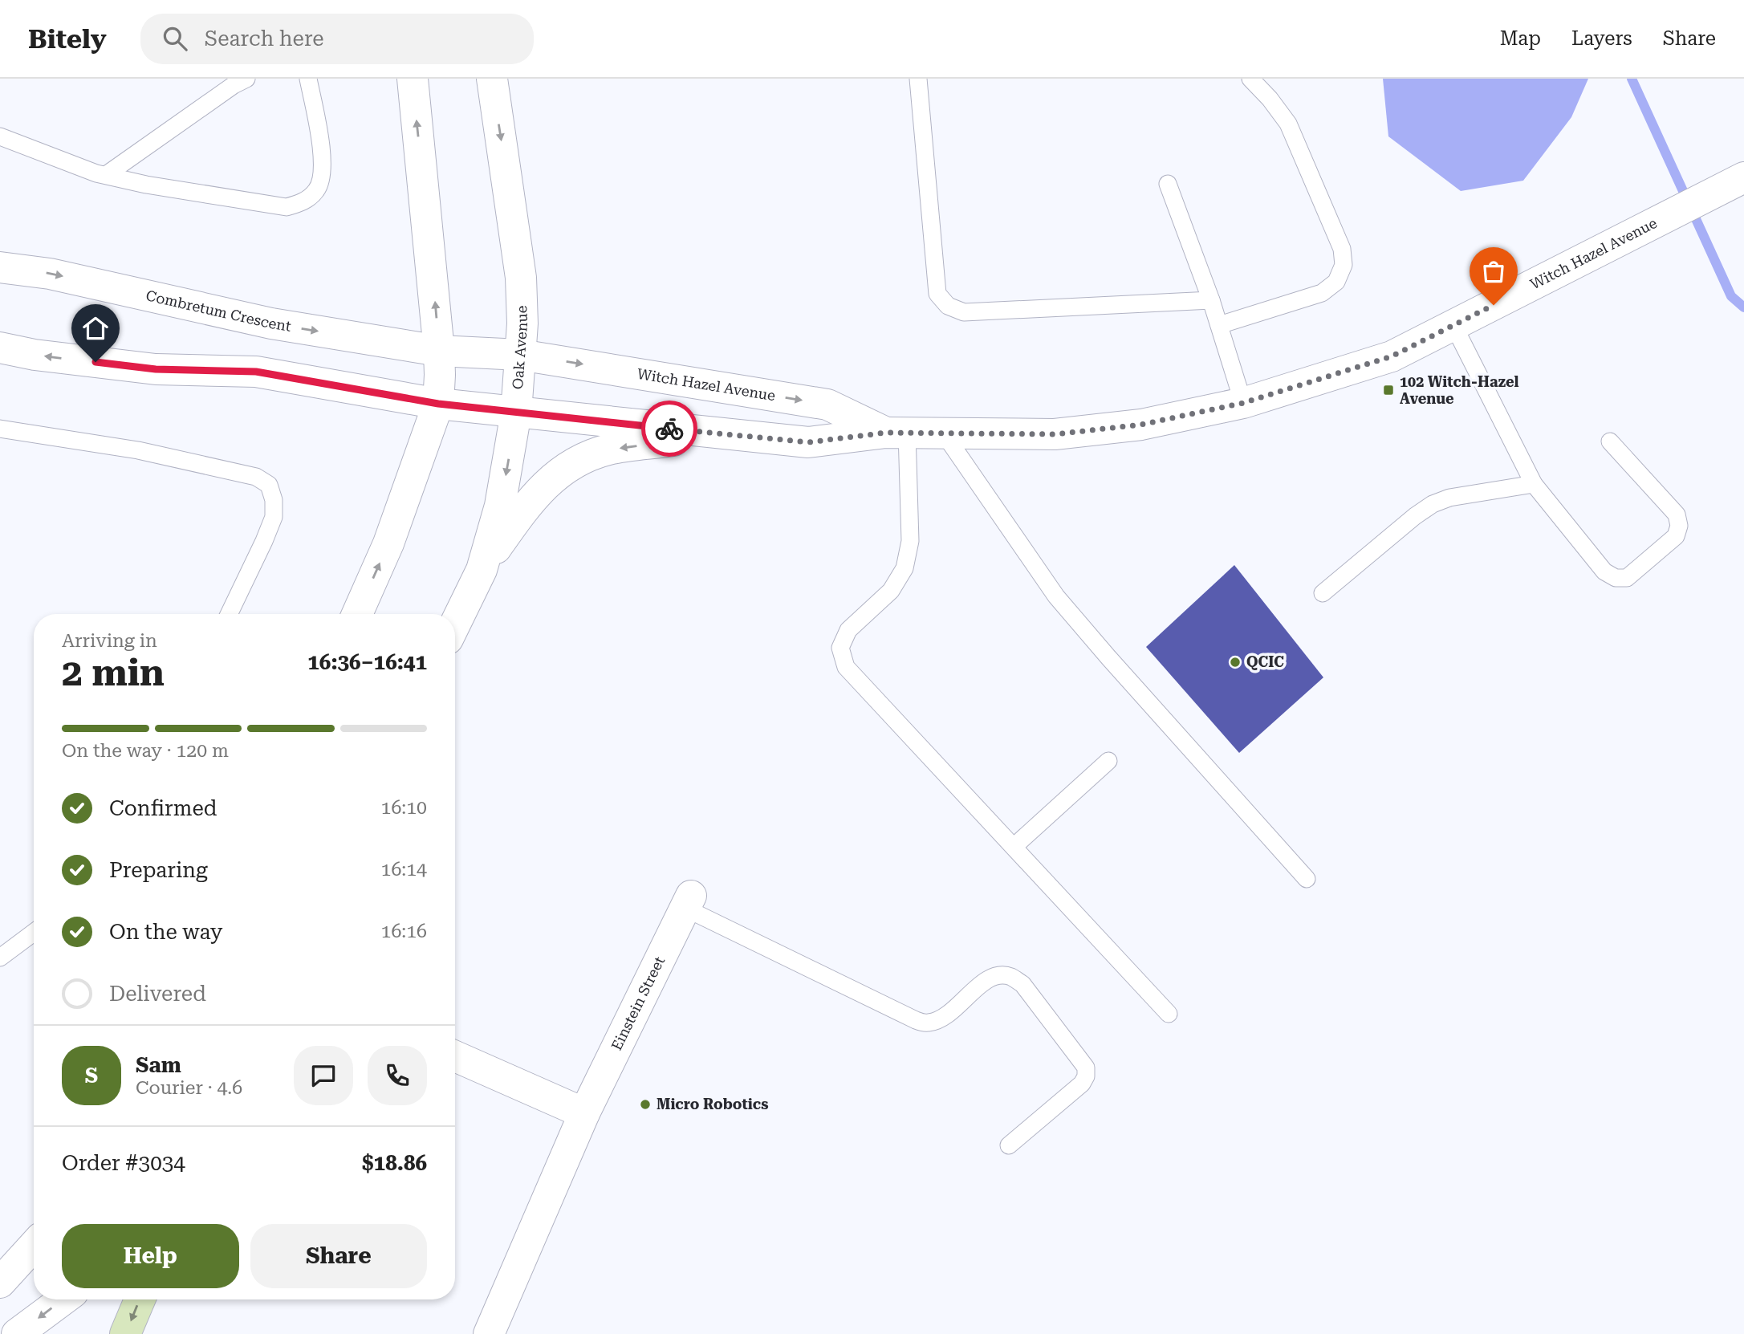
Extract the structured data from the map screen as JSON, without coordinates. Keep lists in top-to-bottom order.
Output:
{
  "streets": {
    "street": [
      "Witch Hazel Avenue",
      "Combretum Crescent",
      "Oak Avenue",
      "Einstein Street"
    ]
  },
  "crossings": [
    ["Witch Hazel Avenue", "Combretum Crescent"],
    ["Witch Hazel Avenue", "Oak Avenue"],
    ["Combretum Crescent", "Oak Avenue"]
  ],
  "places": {
    "transit": ["102 Witch-Hazel Avenue"],
    "other": ["QCIC", "Micro Robotics"]
  },
  "page": {
    "header": "Bitely",
    "search": "Search here",
    "nav": ["Map", "Layers", "Share"],
    "heading": ["2 min", "Arriving in", "16:36–16:41"],
    "panel": [
      "Sam",
      "Courier · 4.6",
      "Order #3034",
      "$18.86"
    ],
    "bar": "On the way · 120 m",
    "list": [
      ["Confirmed", "16:10"],
      ["Preparing", "16:14"],
      ["On the way", "16:16"],
      "Delivered"
    ],
    "round": "S",
    "buttons": ["Help", "Share"]
  }
}
